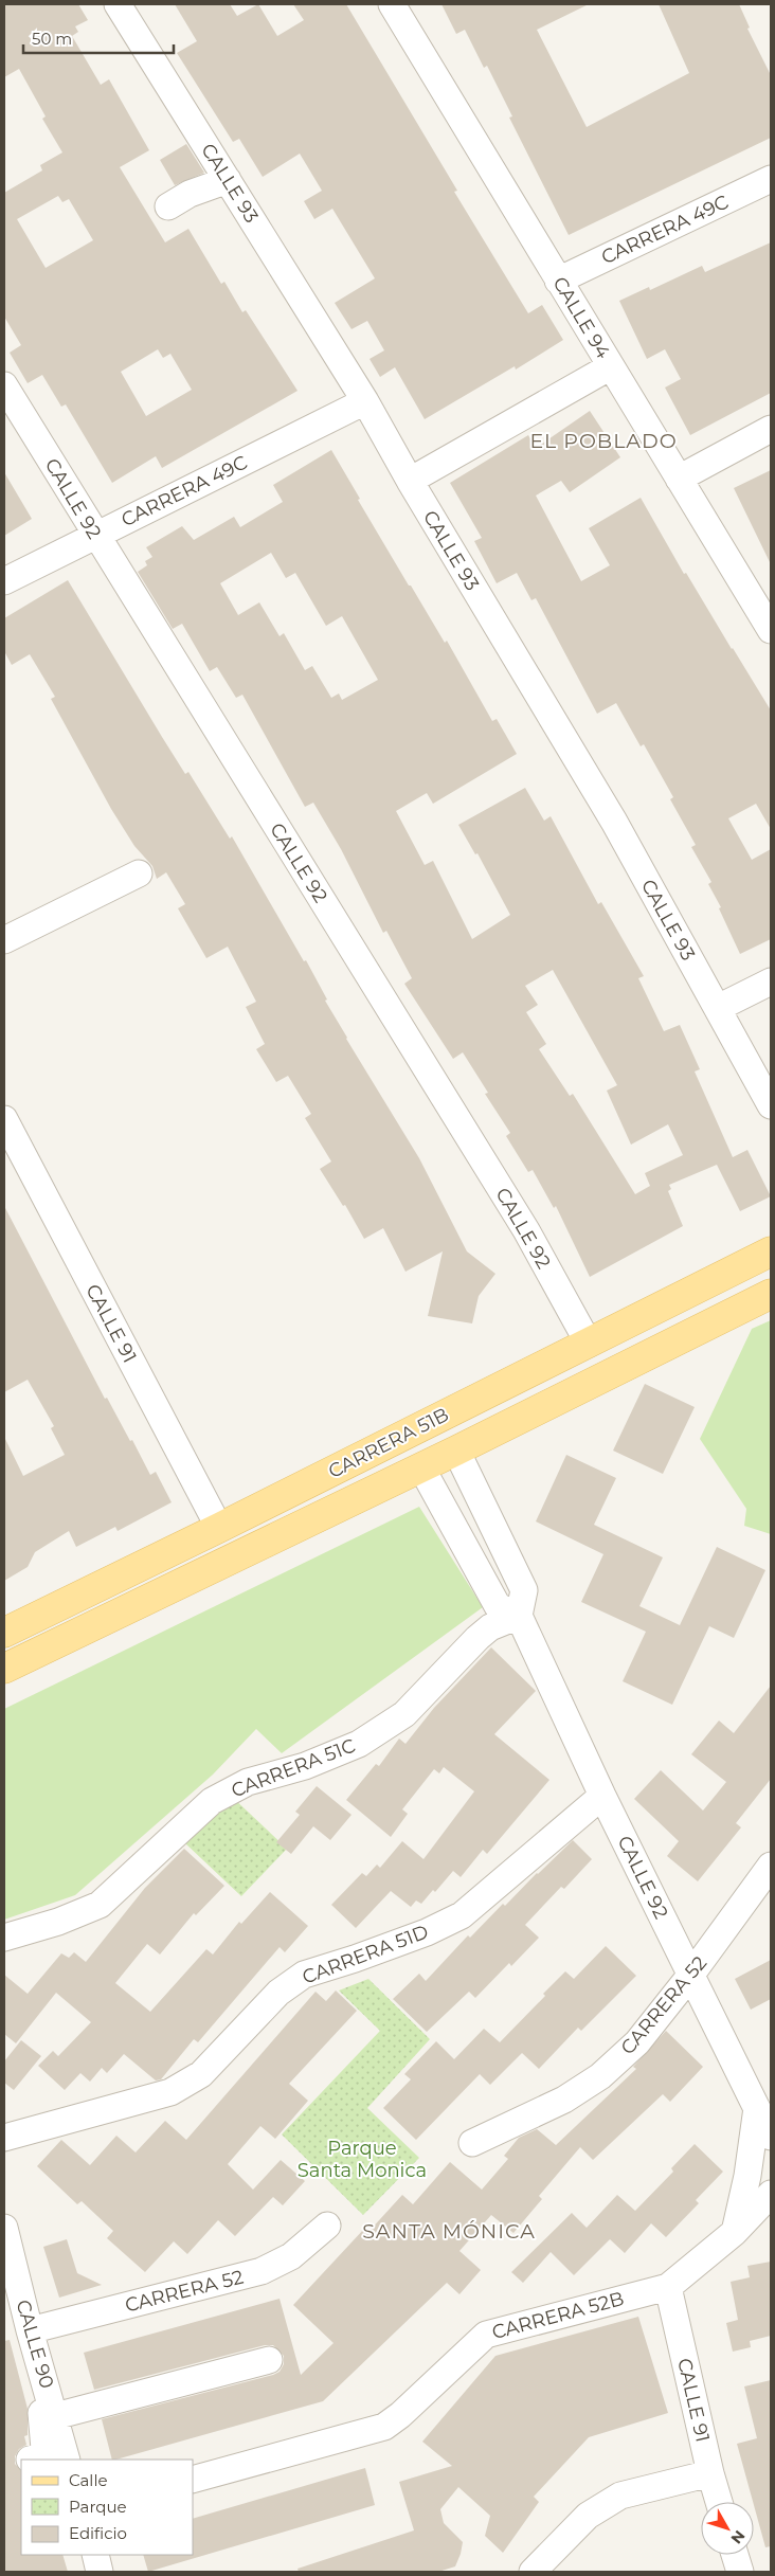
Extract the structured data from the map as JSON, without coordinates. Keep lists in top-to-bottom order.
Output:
{
  "streets": {
    "main road": ["CARRERA 51B"],
    "street": [
      "CALLE 93",
      "CARRERA 49C",
      "CALLE 94",
      "CALLE 92",
      "CALLE 91",
      "CARRERA 51C",
      "CARRERA 51D",
      "CARRERA 52",
      "CARRERA 52B",
      "CALLE 90"
    ]
  },
  "crossings": [
    ["CALLE 93", "CARRERA 49C"],
    ["CARRERA 49C", "CALLE 94"],
    ["CARRERA 49C", "CALLE 92"],
    ["CALLE 92", "CARRERA 51B"],
    ["CALLE 92", "CARRERA 51C"],
    ["CALLE 92", "CARRERA 51D"],
    ["CALLE 92", "CARRERA 52"],
    ["CALLE 91", "CARRERA 51B"],
    ["CALLE 91", "CARRERA 52B"],
    ["CARRERA 52", "CALLE 90"]
  ],
  "districts": ["EL POBLADO", "SANTA MÓNICA"],
  "parks": ["Parque Santa Monica"],
  "legend": ["Calle", "Parque", "Edificio"],
  "scale_bar": "50 m",
  "north": "bottom right"
}
